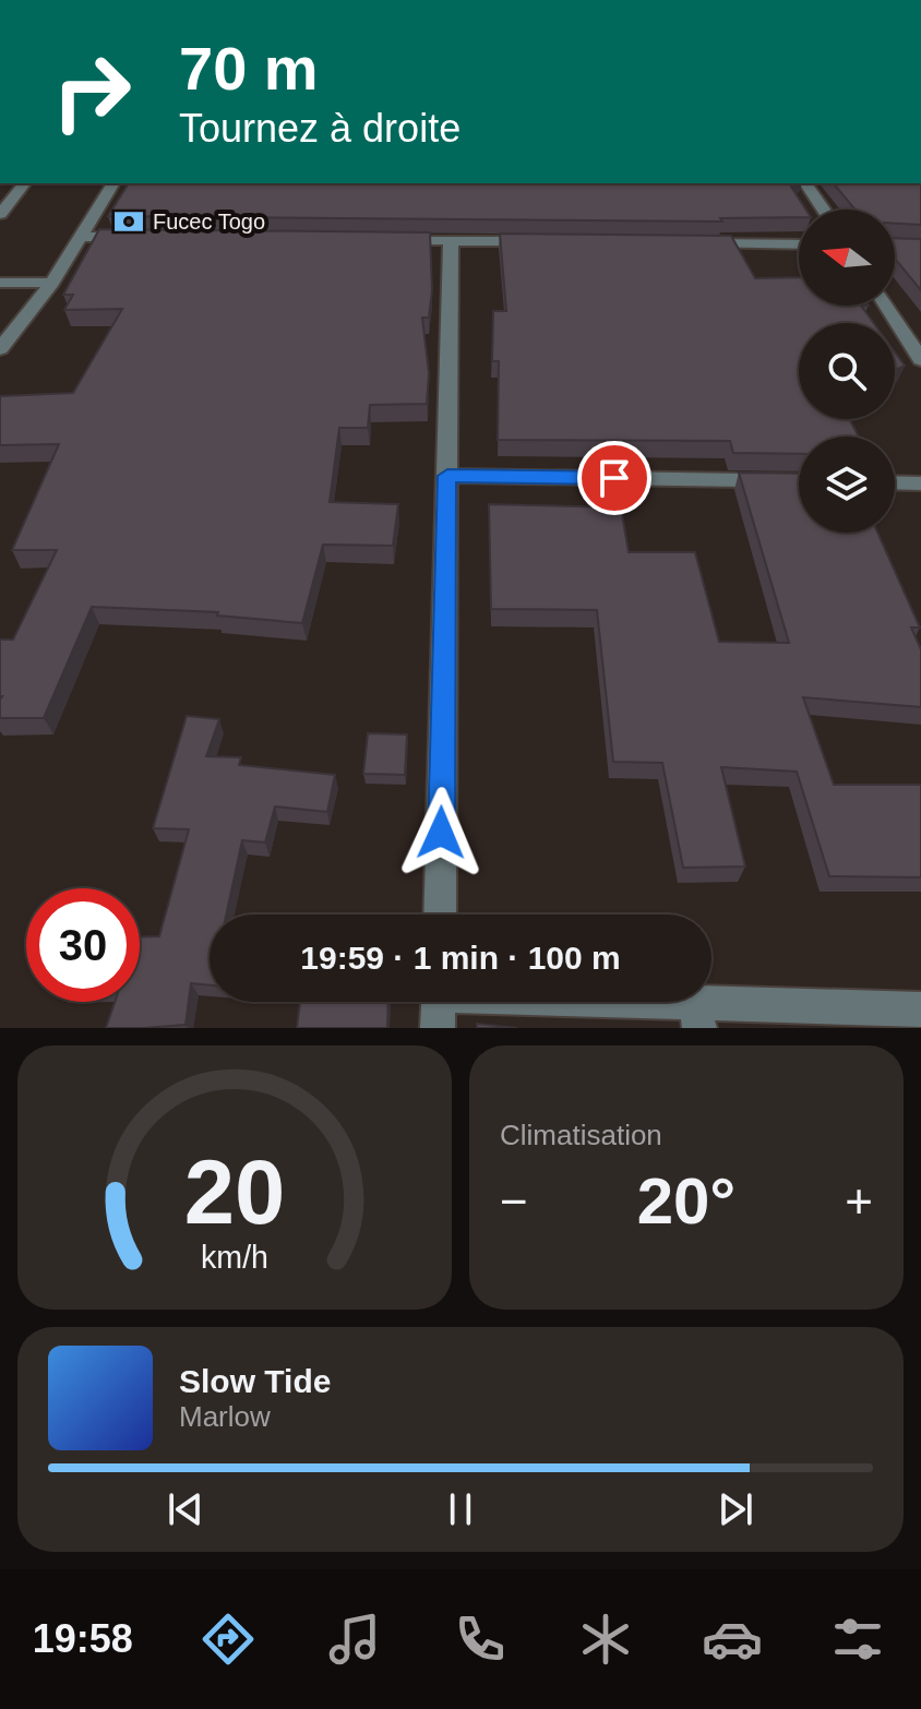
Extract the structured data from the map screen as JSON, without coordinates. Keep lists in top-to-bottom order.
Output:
{
  "places": {
    "bank": ["Fucec Togo"]
  },
  "north": "left",
  "page": {
    "turn": ["70 m", "Tournez à droite"],
    "limit": "30",
    "trip": "19:59 · 1 min · 100 m",
    "tile": "Climatisation",
    "heat": ["−", "20°", "+"],
    "song": ["Slow Tide", "Marlow"],
    "tabs": "19:58",
    "gauge": ["20", "km/h"]
  }
}
